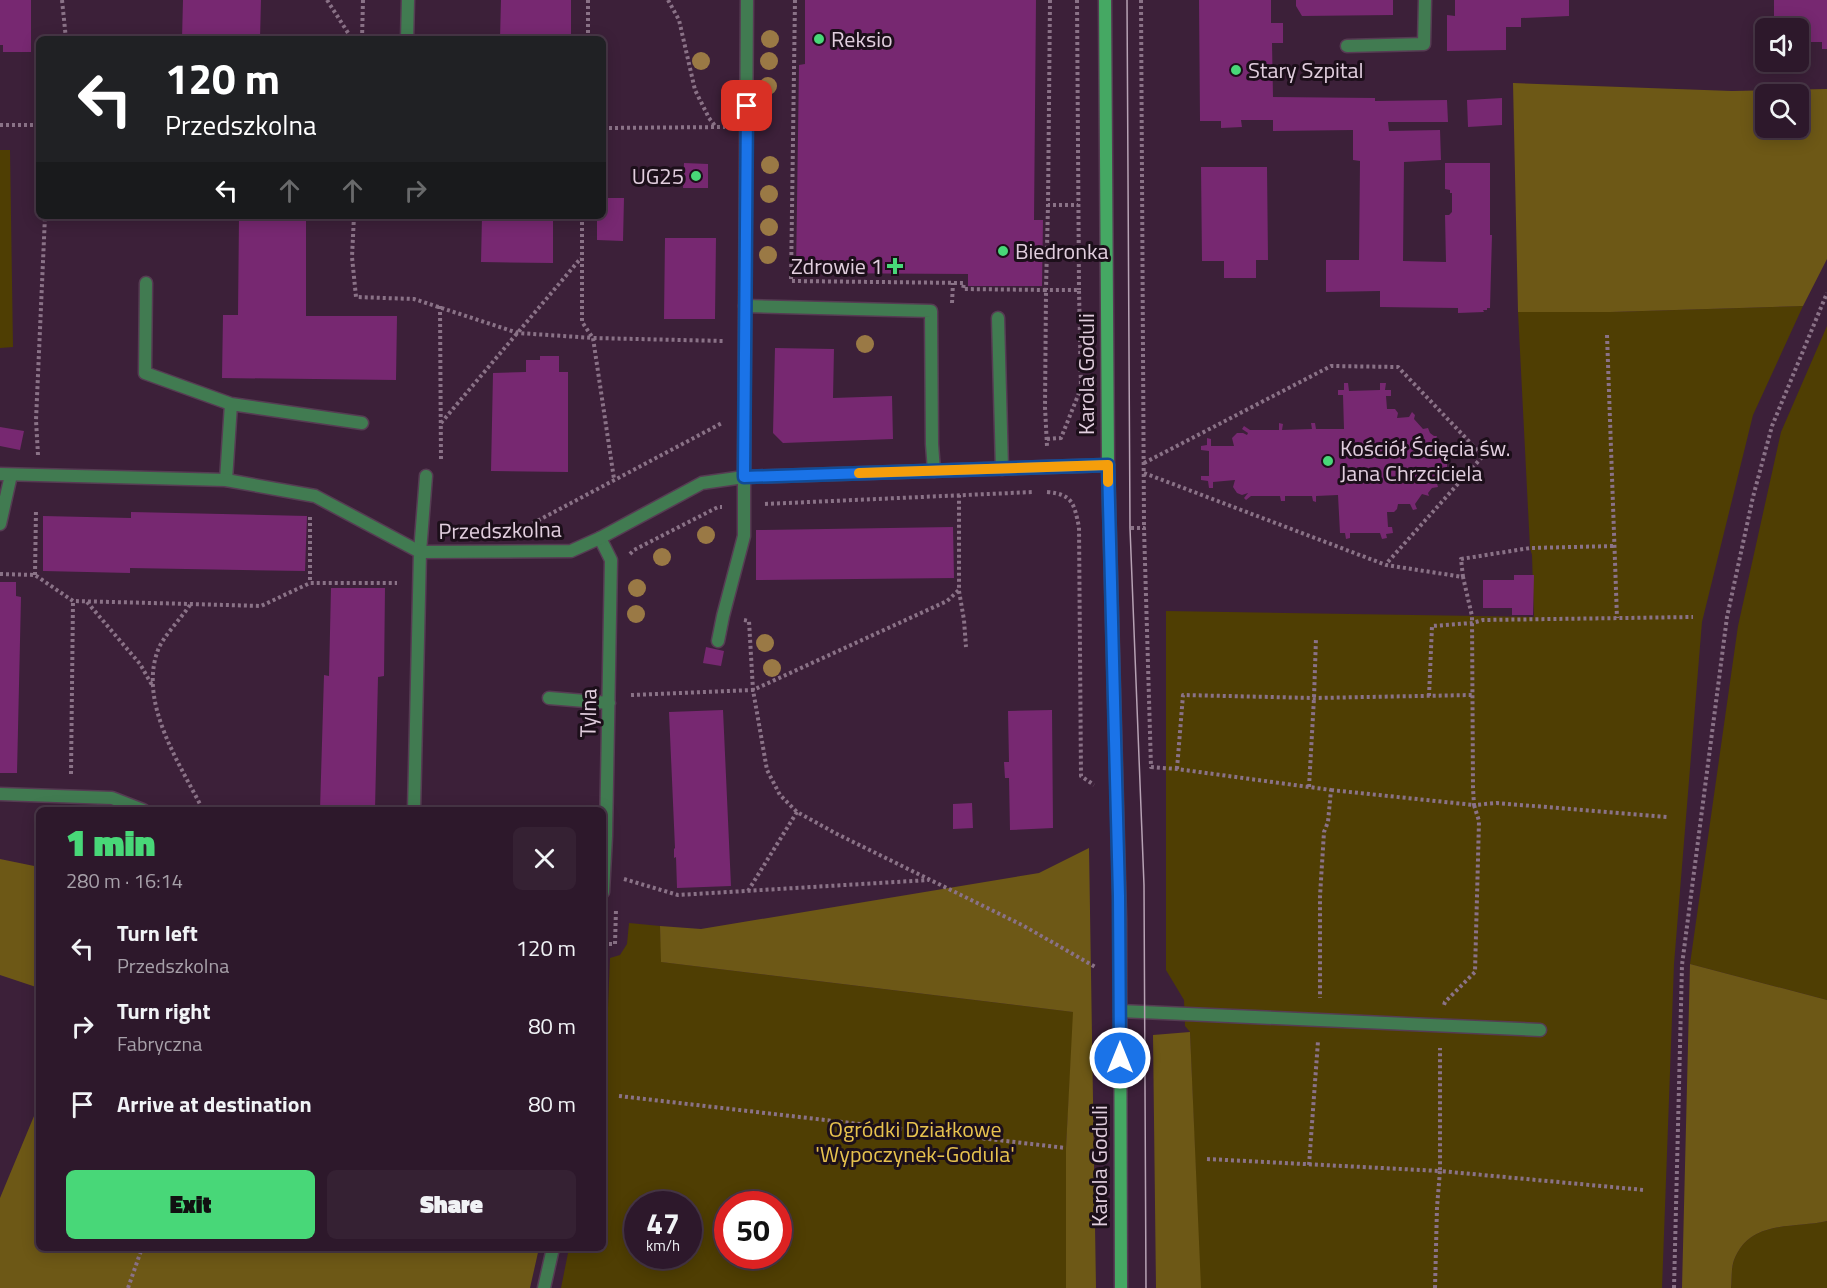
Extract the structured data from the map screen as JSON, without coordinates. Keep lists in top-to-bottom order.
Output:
{
  "streets": {
    "main road": ["Karola Goduli"],
    "street": ["Przedszkolna", "Tylna"]
  },
  "crossings": [
    ["Karola Goduli", "Przedszkolna"],
    ["Przedszkolna", "Tylna"]
  ],
  "parks": ["Ogródki Działkowe 'Wypoczynek-Godula'"],
  "places": {
    "other": [
      "Reksio",
      "Stary Szpital",
      "UG25",
      "Biedronka",
      "Kościół Ścięcia św. Jana Chrzciciela"
    ],
    "health": ["Zdrowie 1"]
  },
  "page": {
    "turn": ["120 m", "Przedszkolna"],
    "heading": ["1 min", "280 m · 16:14"],
    "list": [
      {
        "name": "Turn left",
        "note": "Przedszkolna",
        "value": "120 m"
      },
      {
        "name": "Turn right",
        "note": "Fabryczna",
        "value": "80 m"
      },
      {
        "name": "Arrive at destination",
        "value": "80 m"
      }
    ],
    "buttons": ["Exit", "Share"],
    "speed": "47 km/h",
    "limit": "50"
  }
}
